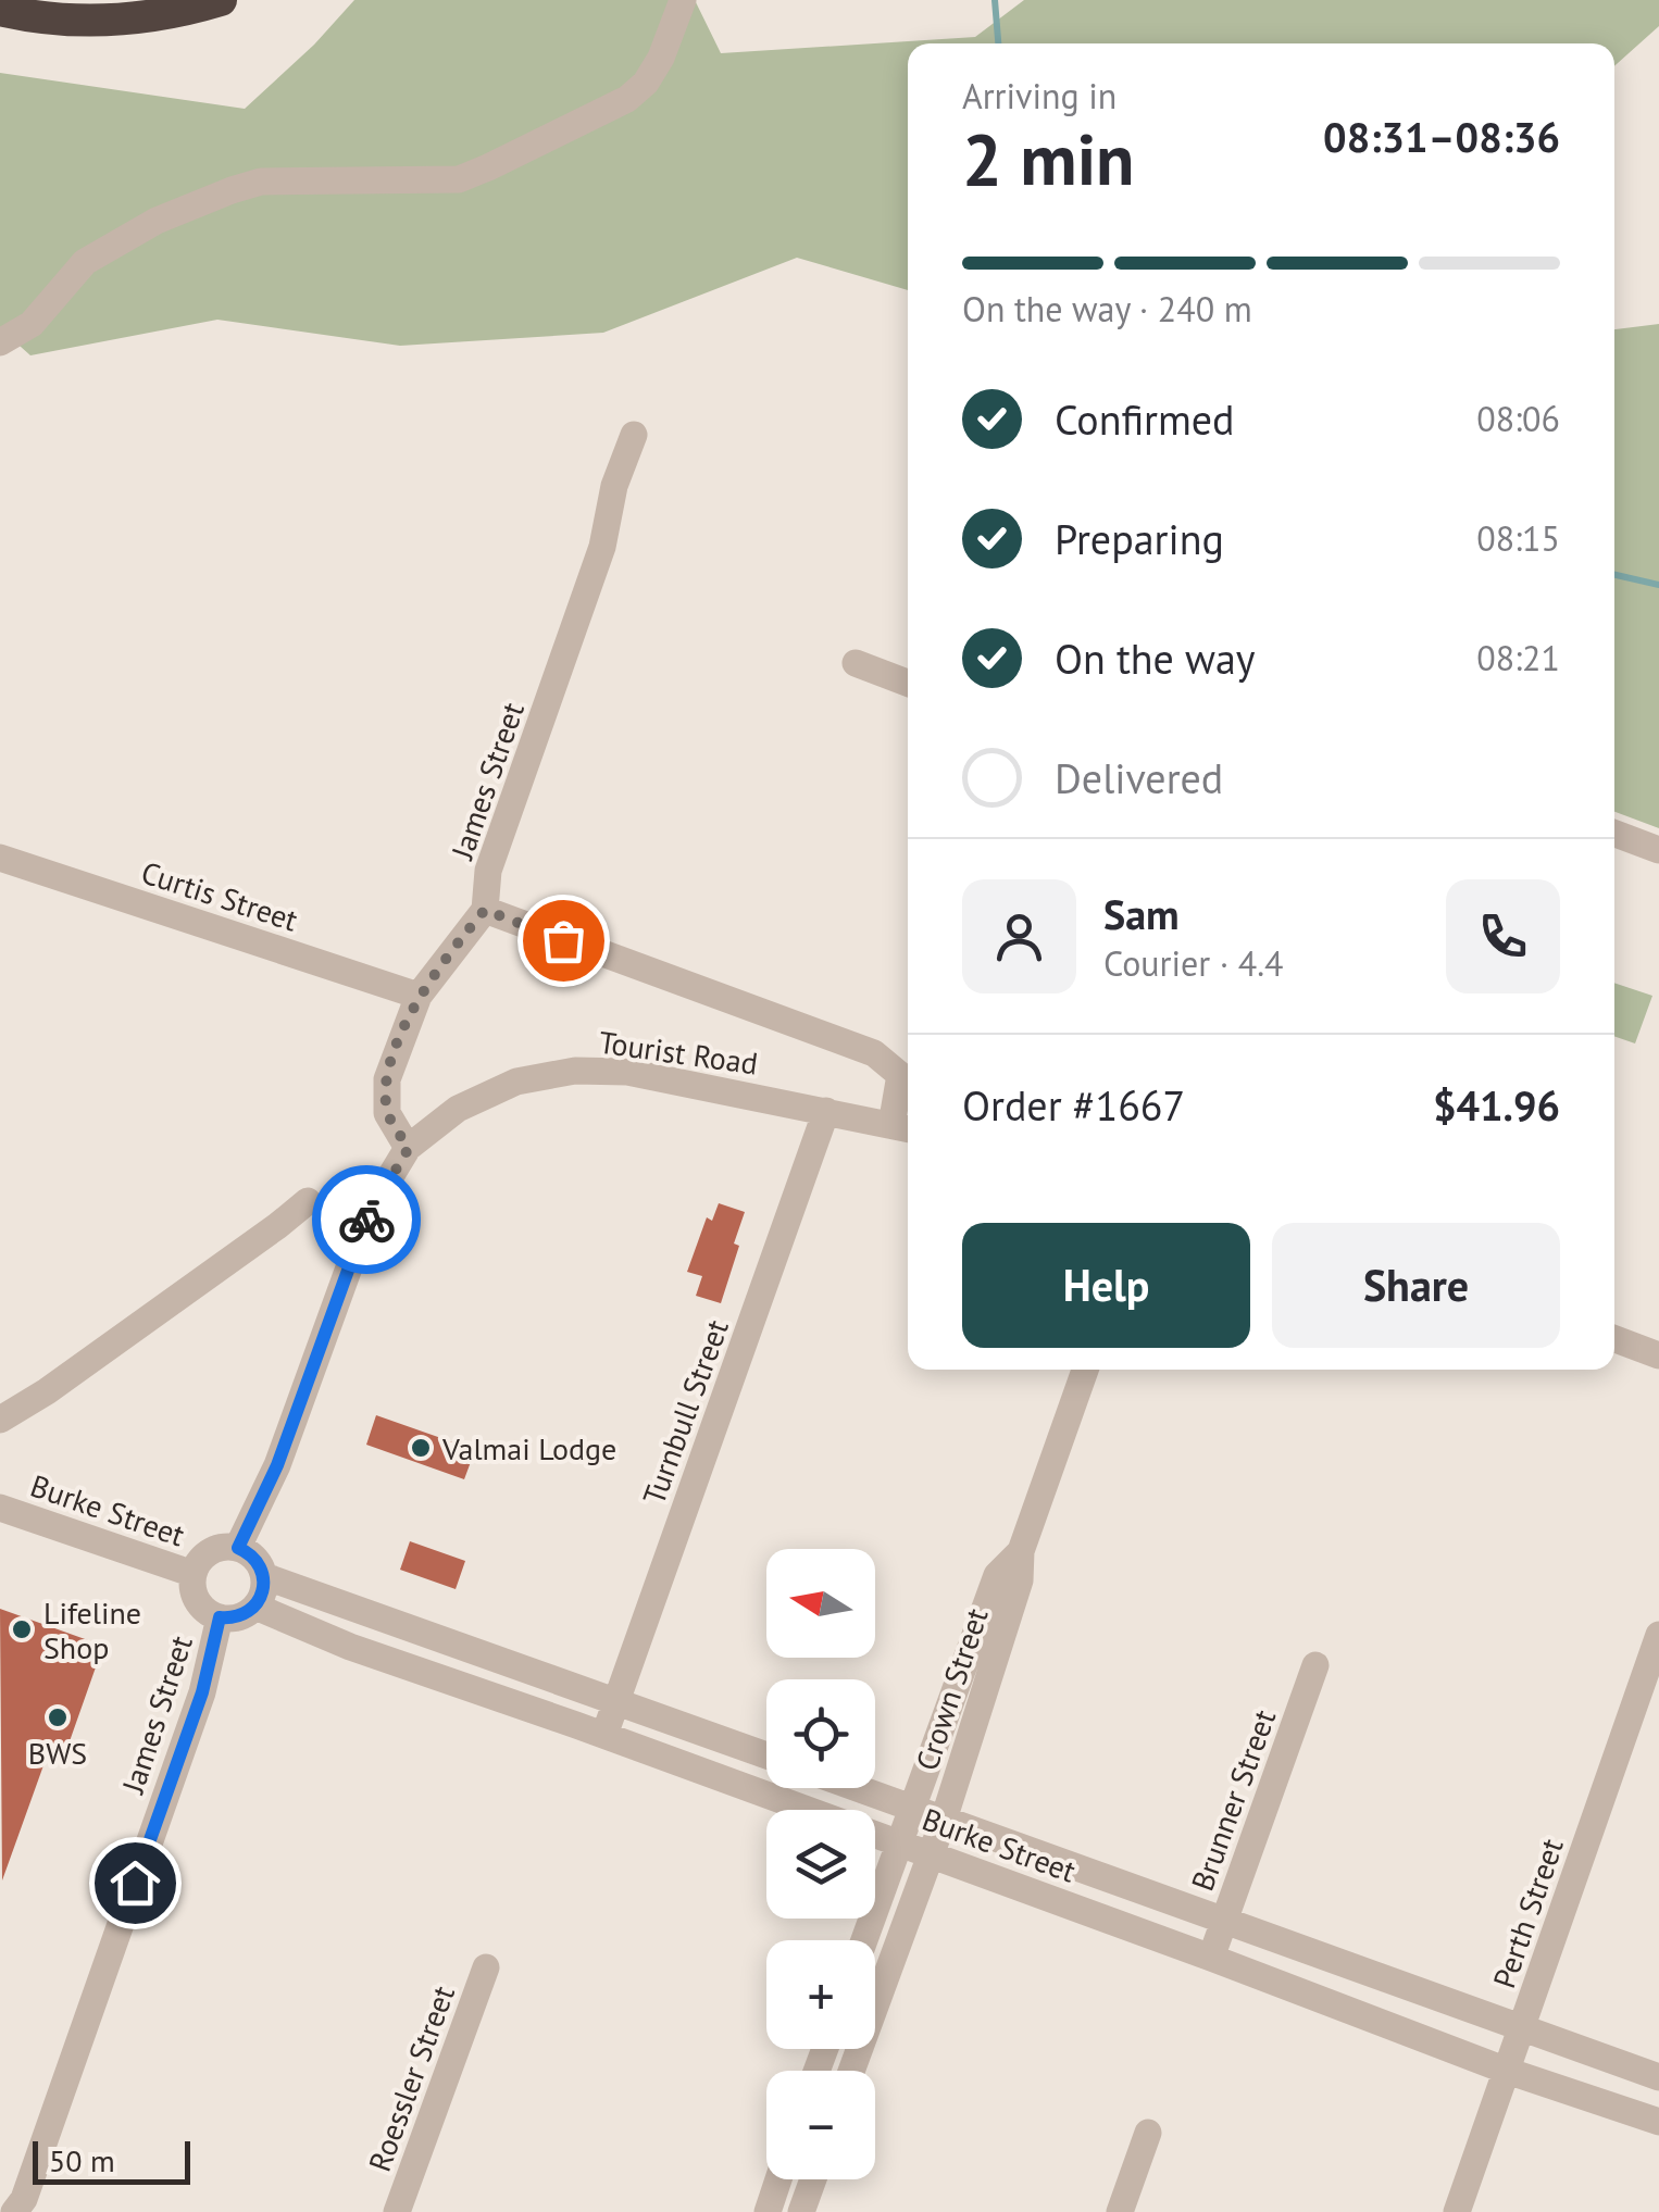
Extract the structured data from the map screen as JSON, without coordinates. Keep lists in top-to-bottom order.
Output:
{
  "streets": {
    "street": [
      "James Street",
      "Curtis Street",
      "Tourist Road",
      "Turnbull Street",
      "Burke Street",
      "Crown Street",
      "Brunner Street",
      "Perth Street",
      "Roessler Street"
    ]
  },
  "crossings": [
    ["James Street", "Curtis Street"],
    ["James Street", "Tourist Road"],
    ["James Street", "Burke Street"],
    ["Tourist Road", "Turnbull Street"],
    ["Turnbull Street", "Burke Street"],
    ["Burke Street", "Crown Street"],
    ["Burke Street", "Brunner Street"],
    ["Burke Street", "Perth Street"]
  ],
  "places": ["Valmai Lodge", "Lifeline Shop", "BWS"],
  "scale_bar": "50 m",
  "north": "left",
  "page": {
    "heading": ["2 min", "Arriving in", "08:31–08:36"],
    "panel": [
      "Sam",
      "Courier · 4.4",
      "Order #1667",
      "$41.96"
    ],
    "bar": "On the way · 240 m",
    "list": [
      ["Confirmed", "08:06"],
      ["Preparing", "08:15"],
      ["On the way", "08:21"],
      "Delivered"
    ],
    "buttons": ["Help", "Share"],
    "map_buttons": ["+", "−"],
    "scale": "50 m"
  }
}
